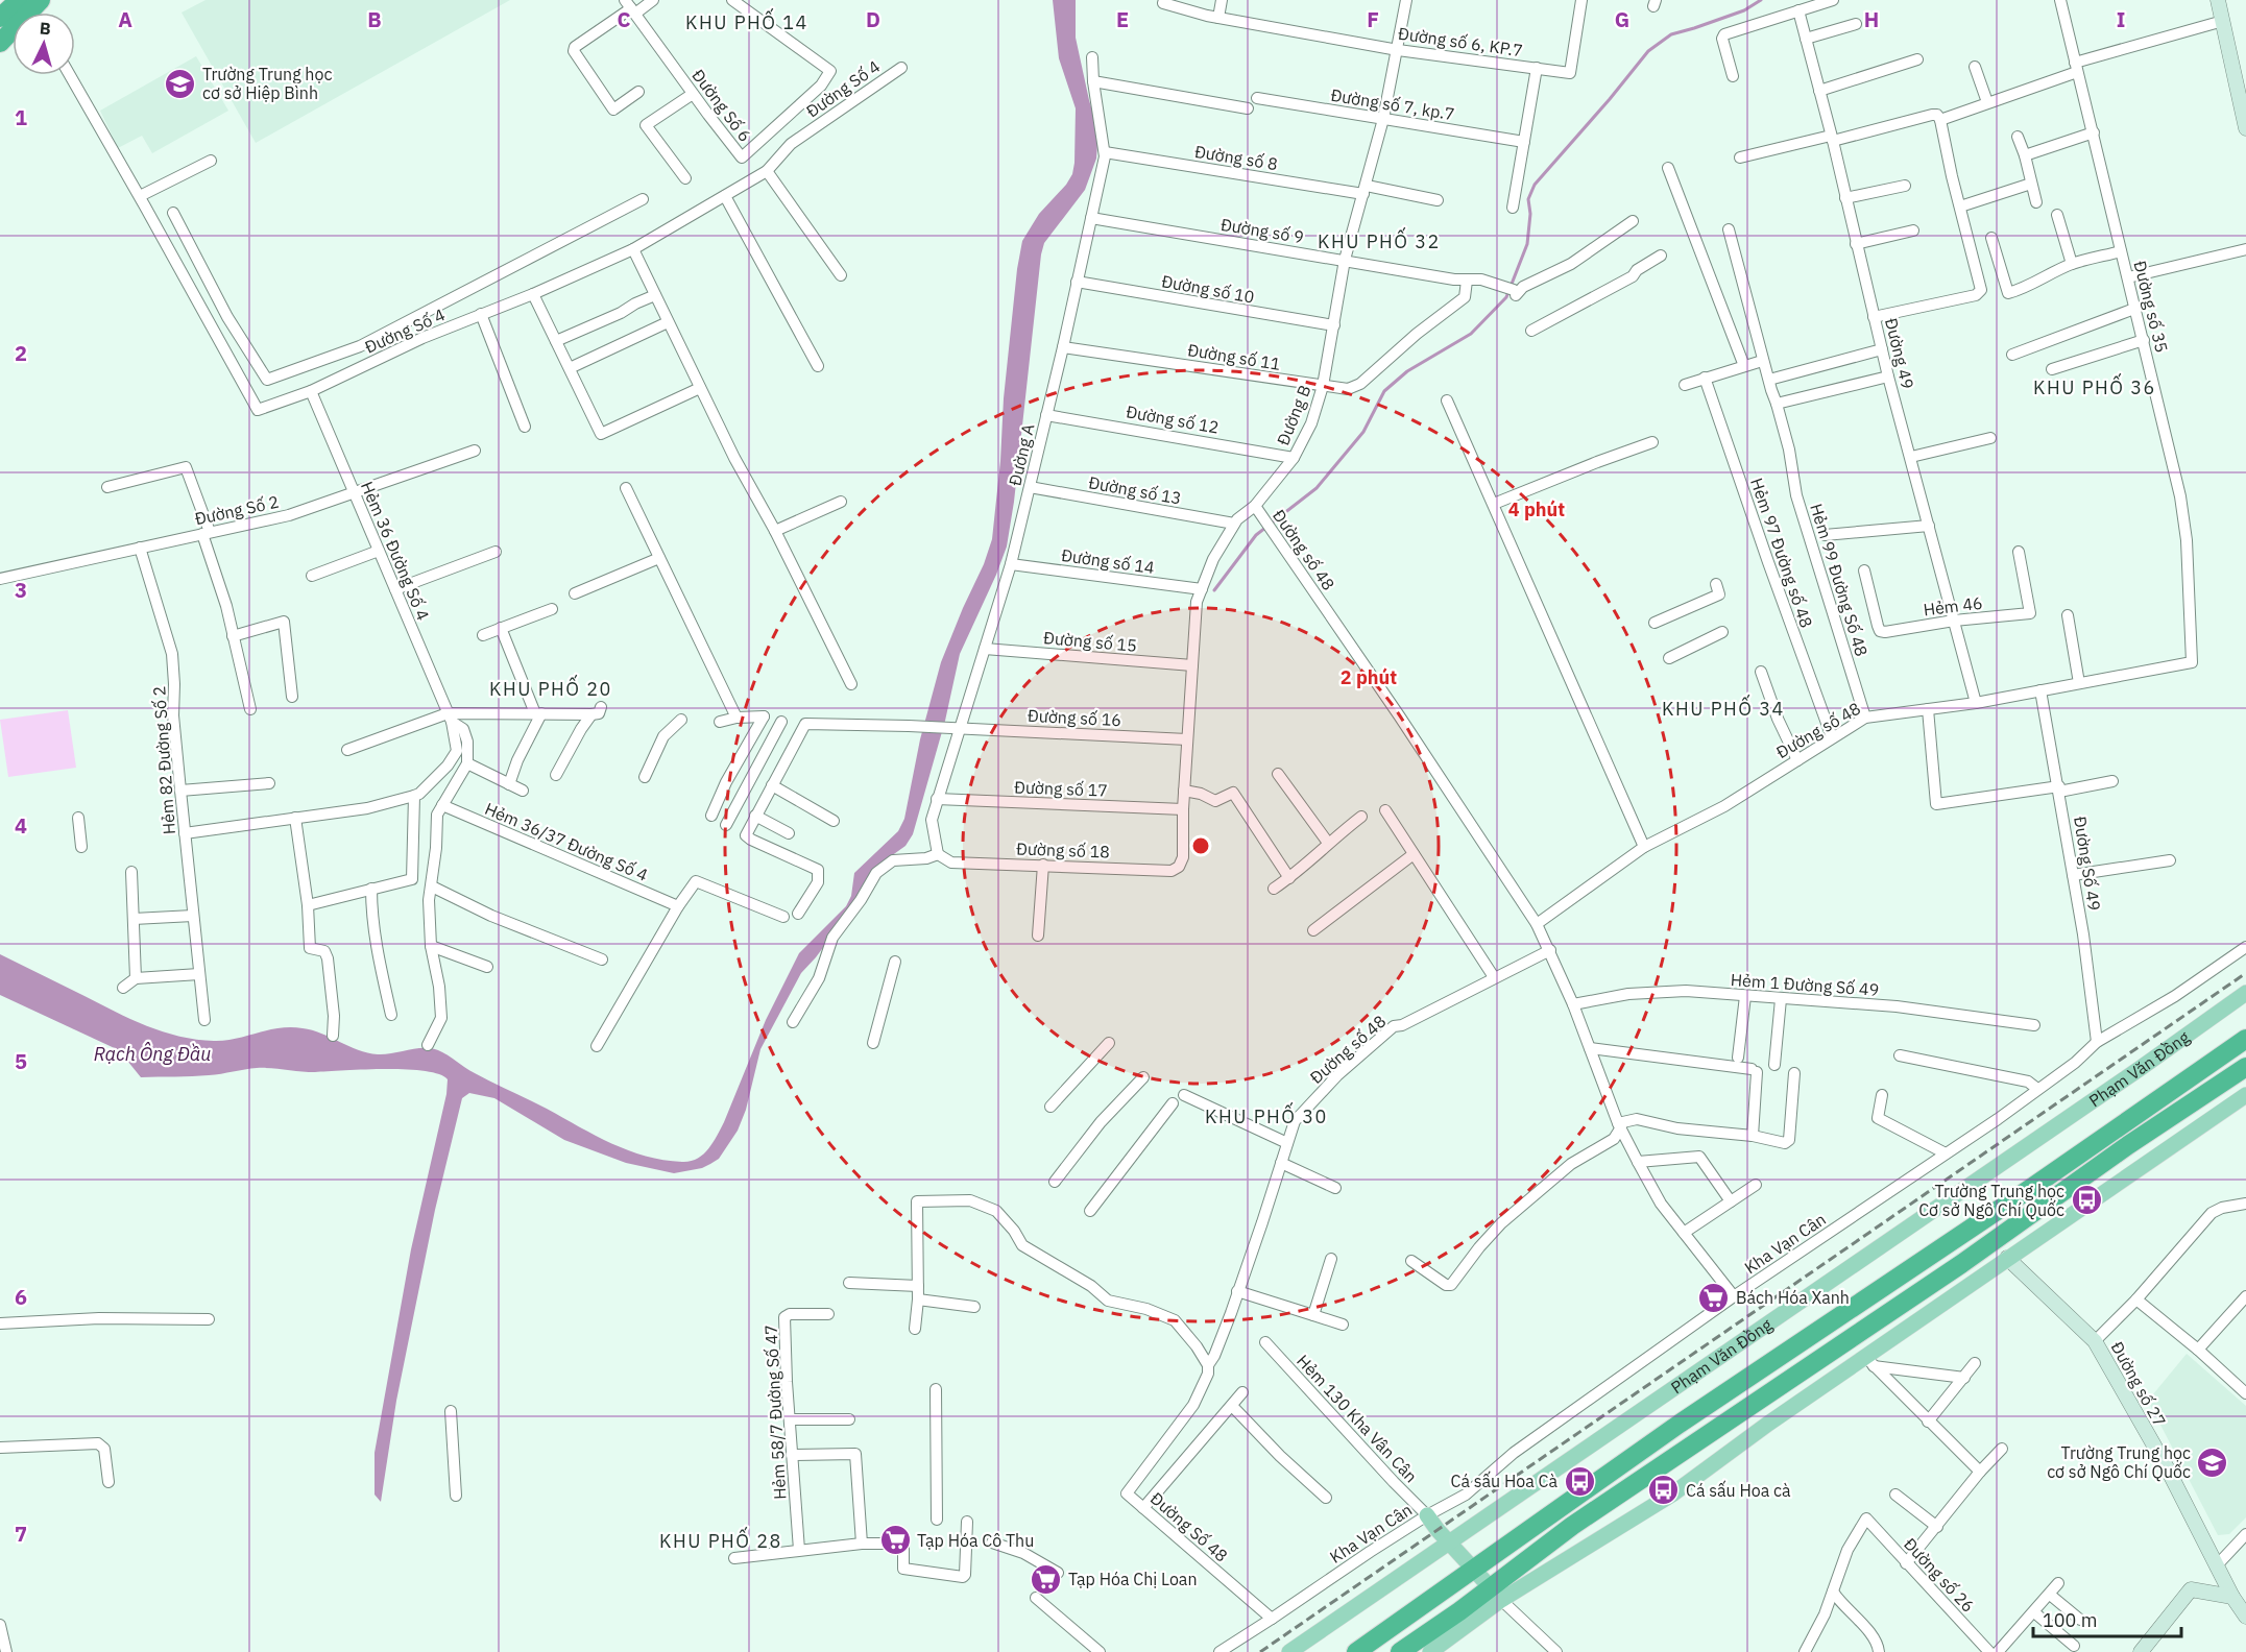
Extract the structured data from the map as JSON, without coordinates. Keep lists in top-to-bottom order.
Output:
{
  "streets": {
    "highway": ["Phạm Văn Đồng"],
    "street": [
      "Đường số 6, KP.7",
      "Đường Số 4",
      "Đường số 7, kp.7",
      "Đường Số 6",
      "Đường số 8",
      "Đường số 9",
      "Đường số 10",
      "Đường số 35",
      "Đường 49",
      "Đường số 11",
      "Đường B",
      "Đường số 12",
      "Đường A",
      "Đường số 13",
      "Đường Số 2",
      "Đường số 48",
      "Hẻm 36 Đường Số 4",
      "Hẻm 97 Đường số 48",
      "Đường số 14",
      "Hẻm 99 Đường Số 48",
      "Hẻm 46",
      "Đường số 15",
      "Đường số 16",
      "Hẻm 82 Đường Số 2",
      "Đường số 17",
      "Hẻm 36/37 Đường Số 4",
      "Đường số 18",
      "Đường Số 49",
      "Hẻm 1 Đường Số 49",
      "Kha Vạn Cân",
      "Đường số 27",
      "Hẻm 58/7 Đường Số 47",
      "Hẻm 130 Kha Vân Cân",
      "Đường Số 48",
      "Đường số 26"
    ]
  },
  "crossings": [
    ["Đường số 6, KP.7", "Đường B"],
    ["Đường Số 4", "Hẻm 36 Đường Số 4"],
    ["Đường số 7, kp.7", "Đường B"],
    ["Đường số 8", "Đường B"],
    ["Đường số 8", "Đường A"],
    ["Đường số 9", "Đường số 11"],
    ["Đường số 9", "Đường B"],
    ["Đường số 9", "Đường A"],
    ["Đường số 10", "Đường B"],
    ["Đường số 10", "Đường A"],
    ["Đường số 35", "Đường số 48"],
    ["Đường 49", "Đường số 48"],
    ["Đường 49", "Hẻm 46"],
    ["Đường số 11", "Đường B"],
    ["Đường số 11", "Đường A"],
    ["Đường B", "Đường số 12"],
    ["Đường B", "Đường số 13"],
    ["Đường B", "Đường số 48"],
    ["Đường B", "Đường số 14"],
    ["Đường B", "Đường số 15"],
    ["Đường B", "Đường số 16"],
    ["Đường B", "Đường số 17"],
    ["Đường B", "Đường số 18"],
    ["Đường số 12", "Đường A"],
    ["Đường A", "Đường số 13"],
    ["Đường A", "Đường số 14"],
    ["Đường A", "Đường số 15"],
    ["Đường A", "Đường số 16"],
    ["Đường A", "Đường số 17"],
    ["Đường A", "Đường số 18"],
    ["Đường Số 2", "Hẻm 36 Đường Số 4"],
    ["Đường Số 2", "Hẻm 82 Đường Số 2"],
    ["Đường số 48", "Hẻm 97 Đường số 48"],
    ["Đường số 48", "Hẻm 99 Đường Số 48"],
    ["Đường số 48", "Đường Số 49"],
    ["Đường số 48", "Hẻm 1 Đường Số 49"],
    ["Đường số 48", "Kha Vạn Cân"],
    ["Đường số 48", "Đường Số 48"],
    ["Đường Số 49", "Kha Vạn Cân"],
    ["Kha Vạn Cân", "Hẻm 130 Kha Vân Cân"],
    ["Kha Vạn Cân", "Đường Số 48"]
  ],
  "districts": [
    "KHU PHỐ 14",
    "KHU PHỐ 32",
    "KHU PHỐ 36",
    "KHU PHỐ 20",
    "KHU PHỐ 34",
    "KHU PHỐ 30",
    "KHU PHỐ 28"
  ],
  "water": ["Rạch Ông Đầu"],
  "places": {
    "school or university": ["Trường Trung học cơ sở Hiệp Bình", "Trường Trung học cơ sở Ngô Chí Quốc"],
    "bus stop": ["Trường Trung học Cơ sở Ngô Chí Quốc", "Cá sấu Hoa Cà", "Cá sấu Hoa cà"],
    "supermarket": ["Bách Hóa Xanh", "Tạp Hóa Cô Thu", "Tạp Hóa Chị Loan"]
  },
  "scale_bar": "100 m",
  "north": "top",
  "grid": {
    "columns": [
      "A",
      "B",
      "C",
      "D",
      "E",
      "F",
      "G",
      "H",
      "I"
    ],
    "rows": [
      "1",
      "2",
      "3",
      "4",
      "5",
      "6",
      "7"
    ]
  },
  "rings": ["4 phút", "2 phút"]
}
